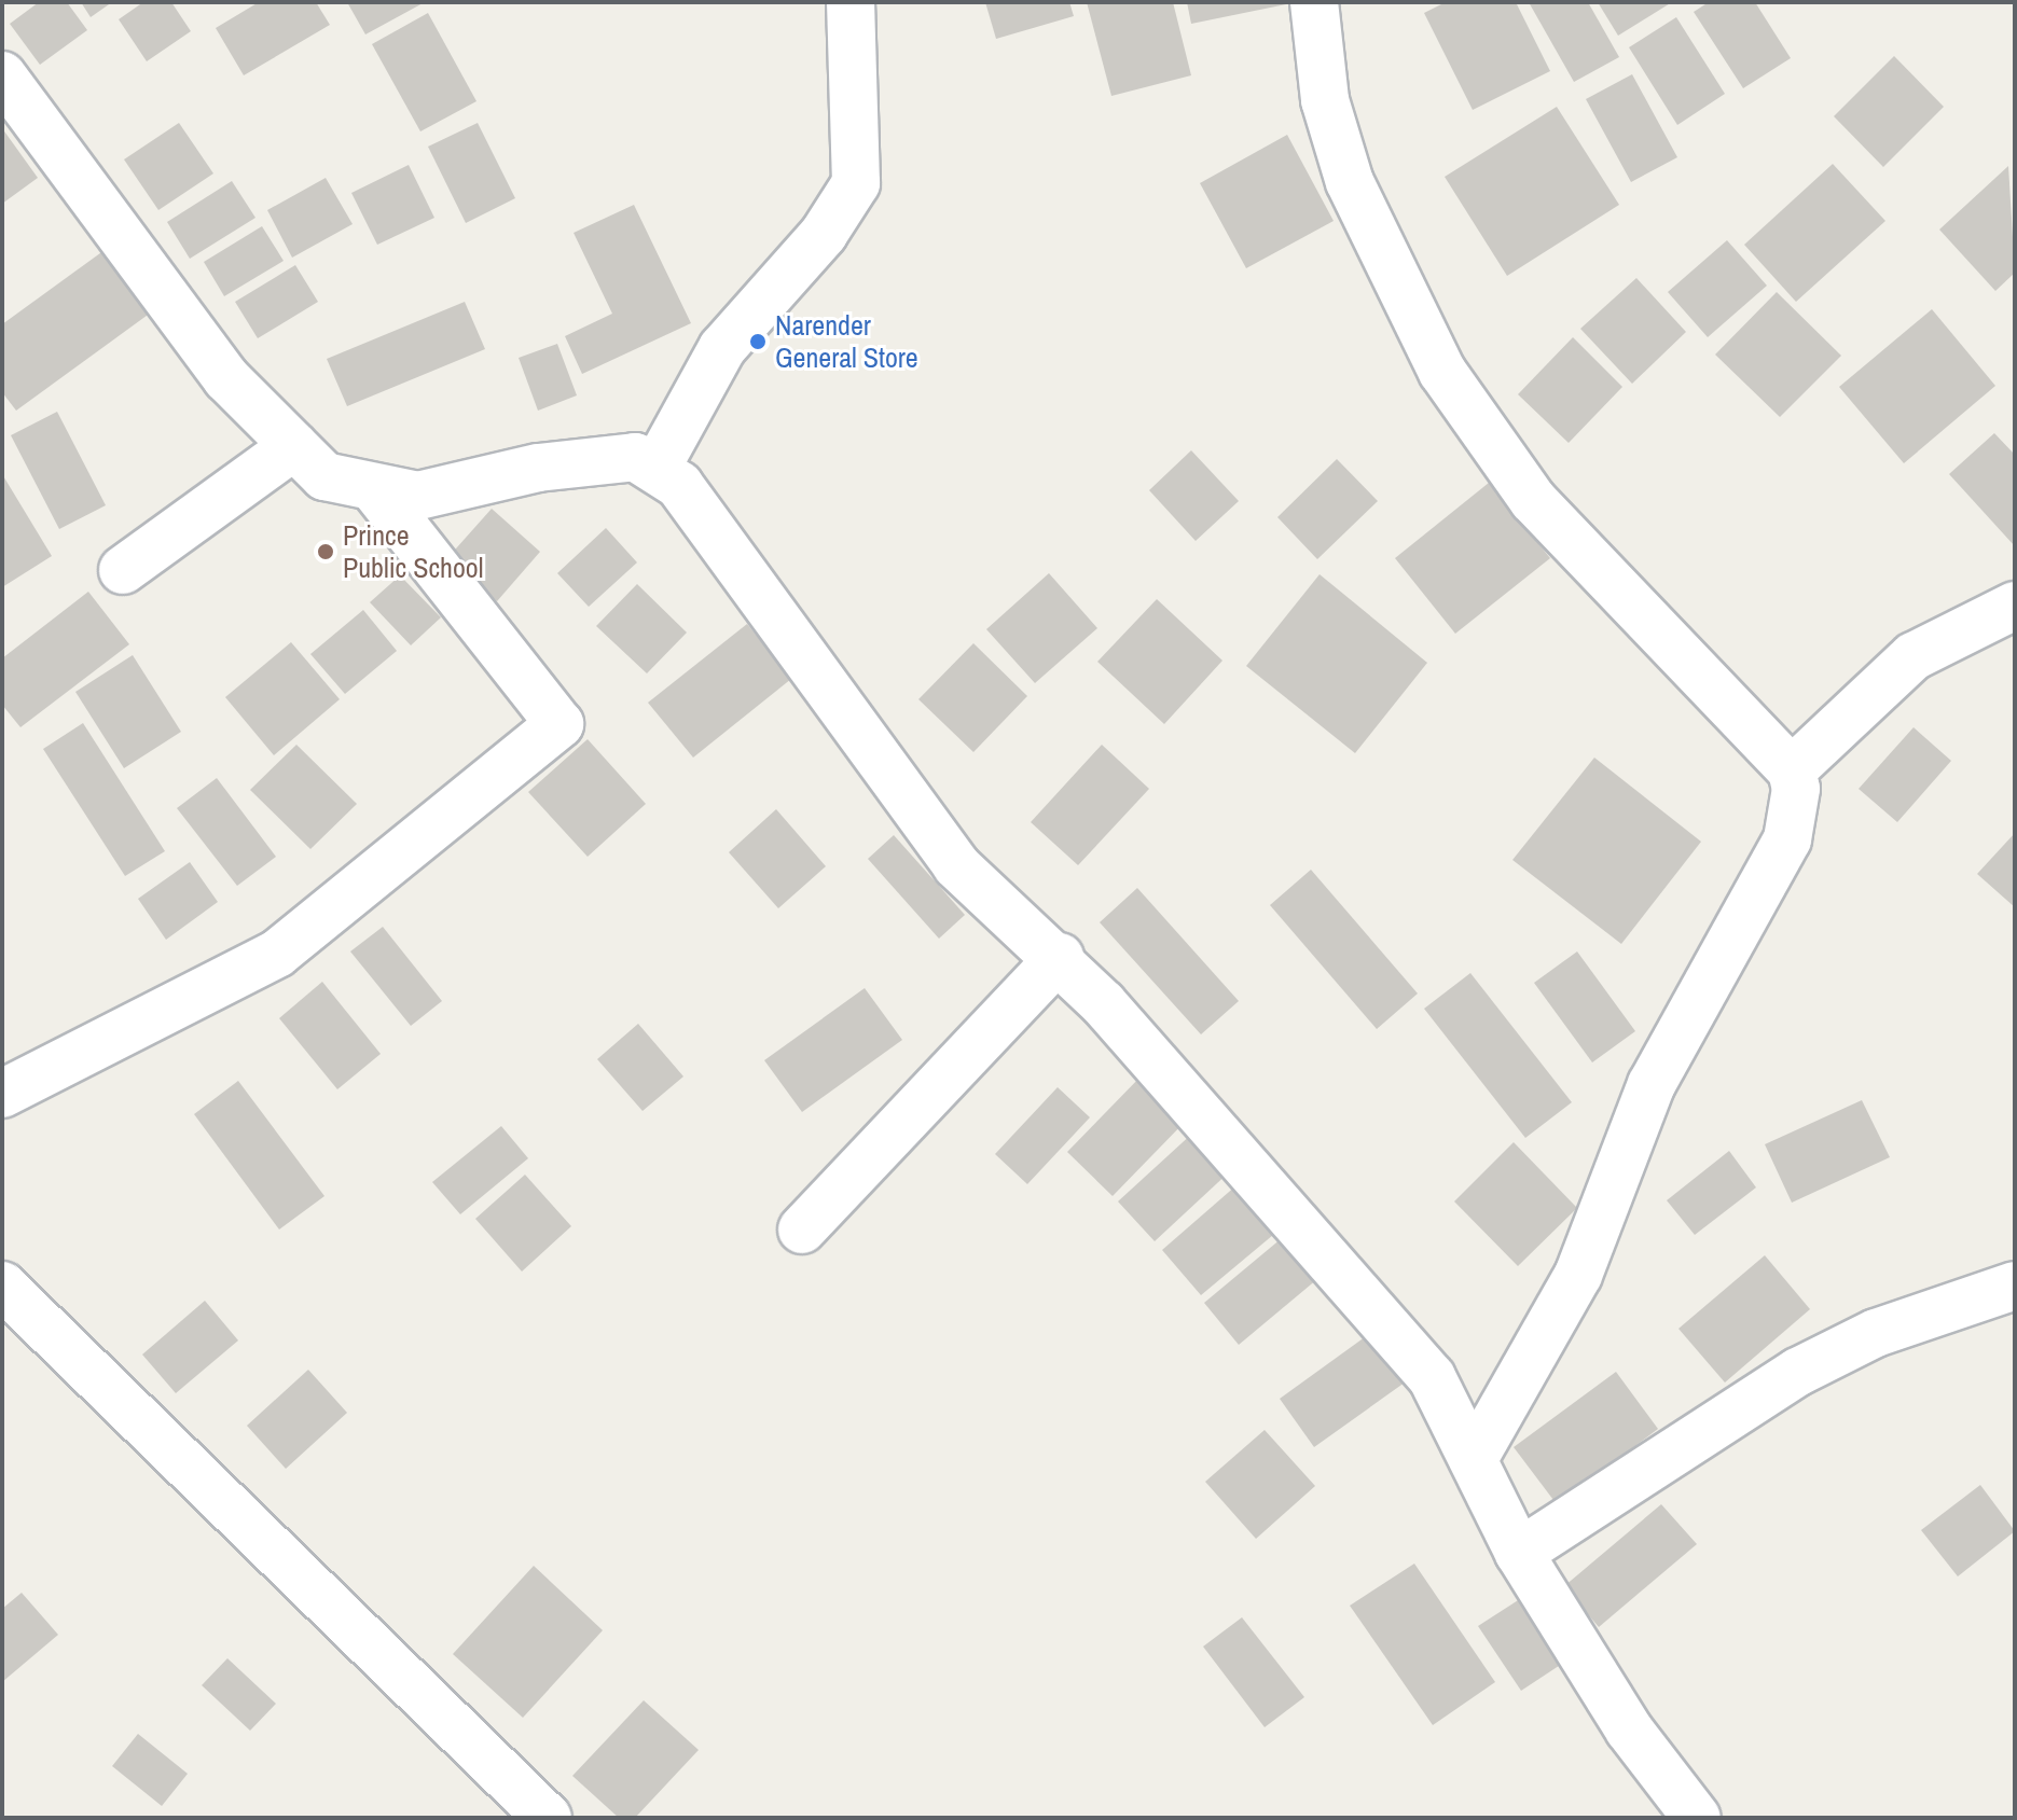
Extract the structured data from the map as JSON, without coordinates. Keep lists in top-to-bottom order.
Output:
{
  "places": ["Narender General Store", "Prince Public School"]
}
